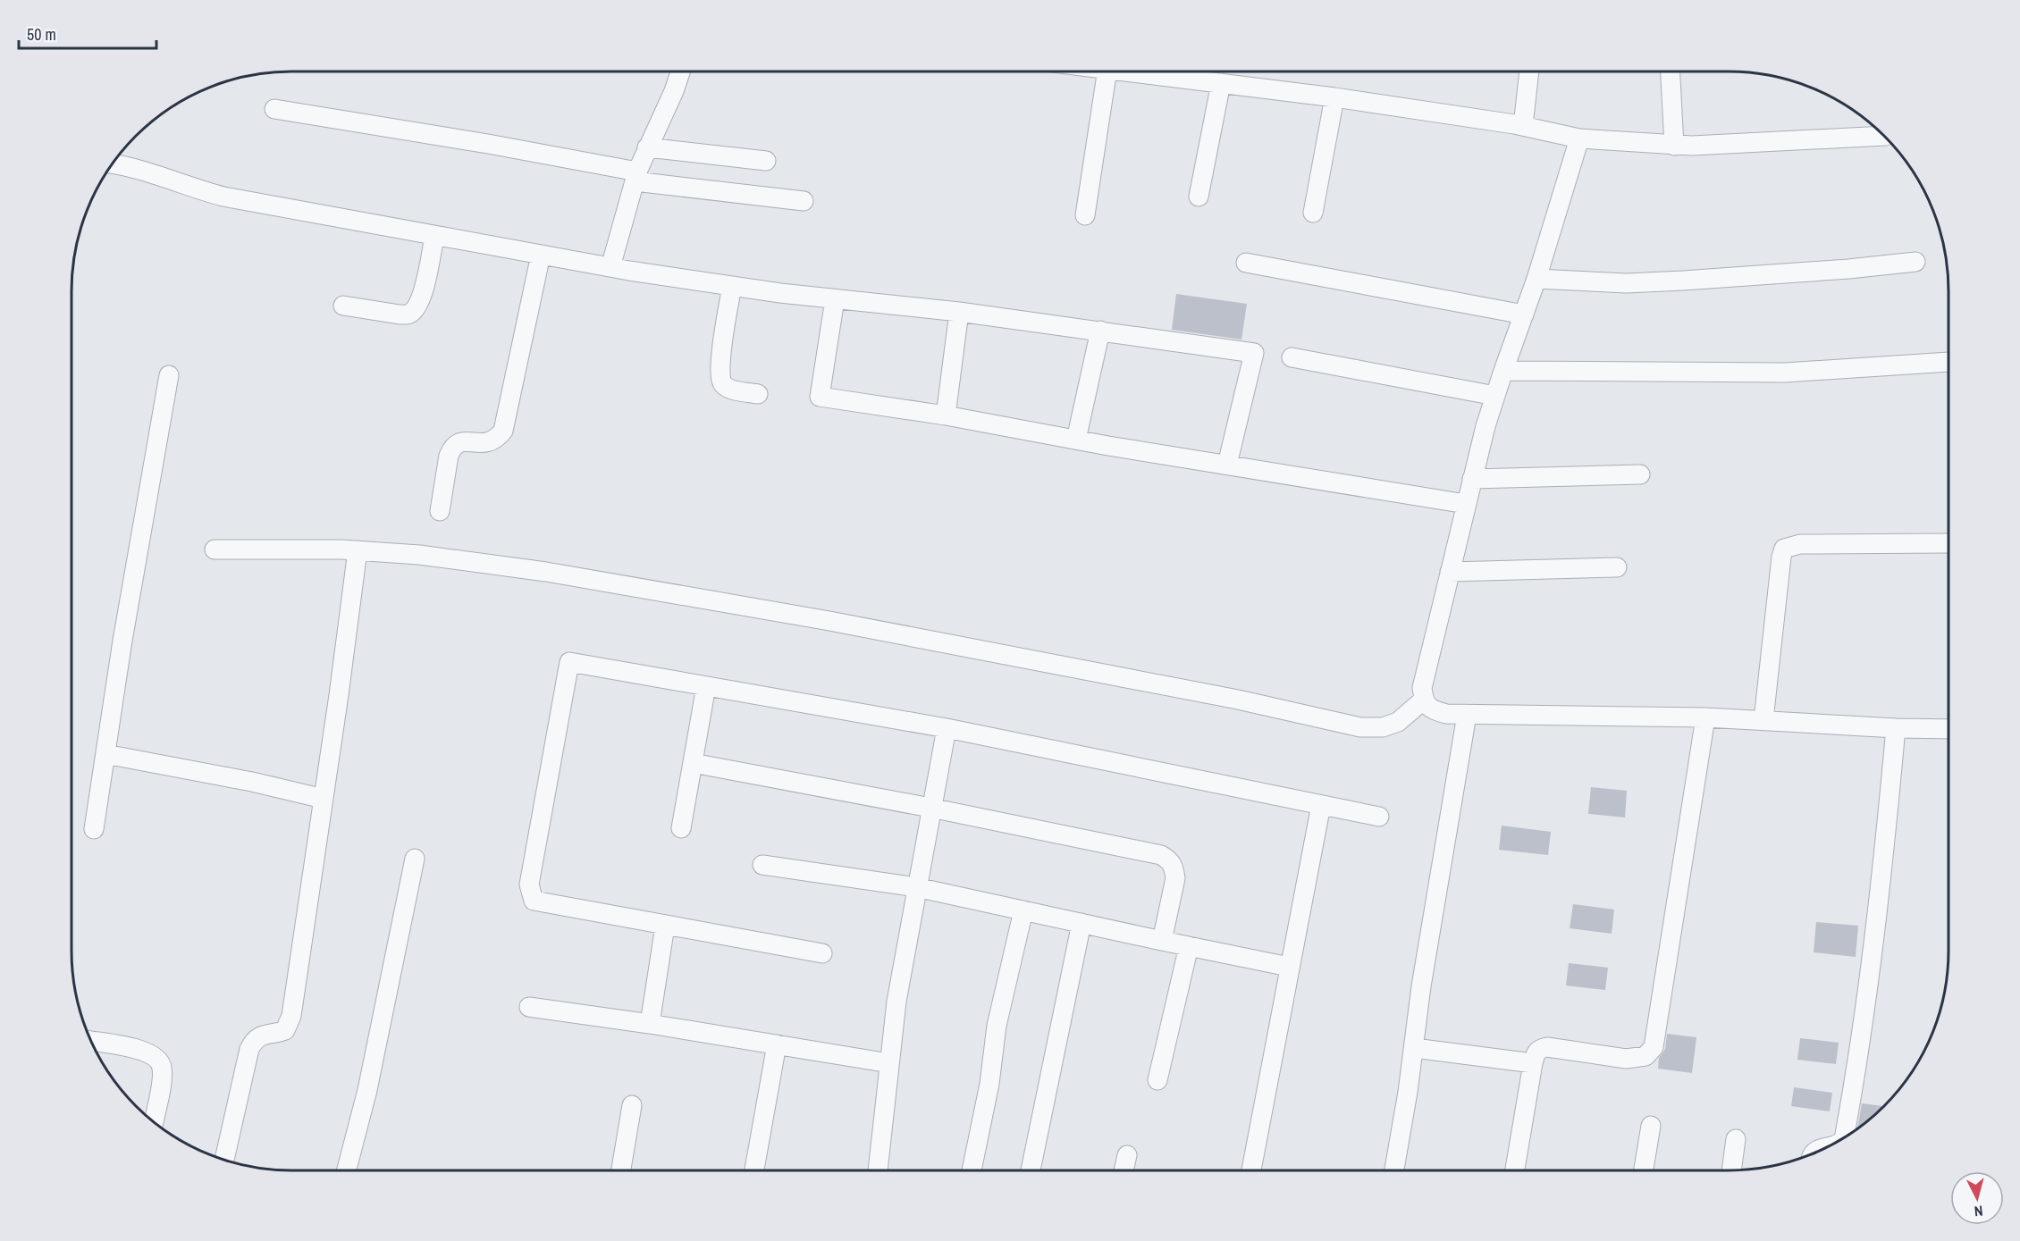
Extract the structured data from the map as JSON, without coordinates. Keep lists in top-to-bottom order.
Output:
{
  "scale_bar": "50 m",
  "north": "bottom"
}
